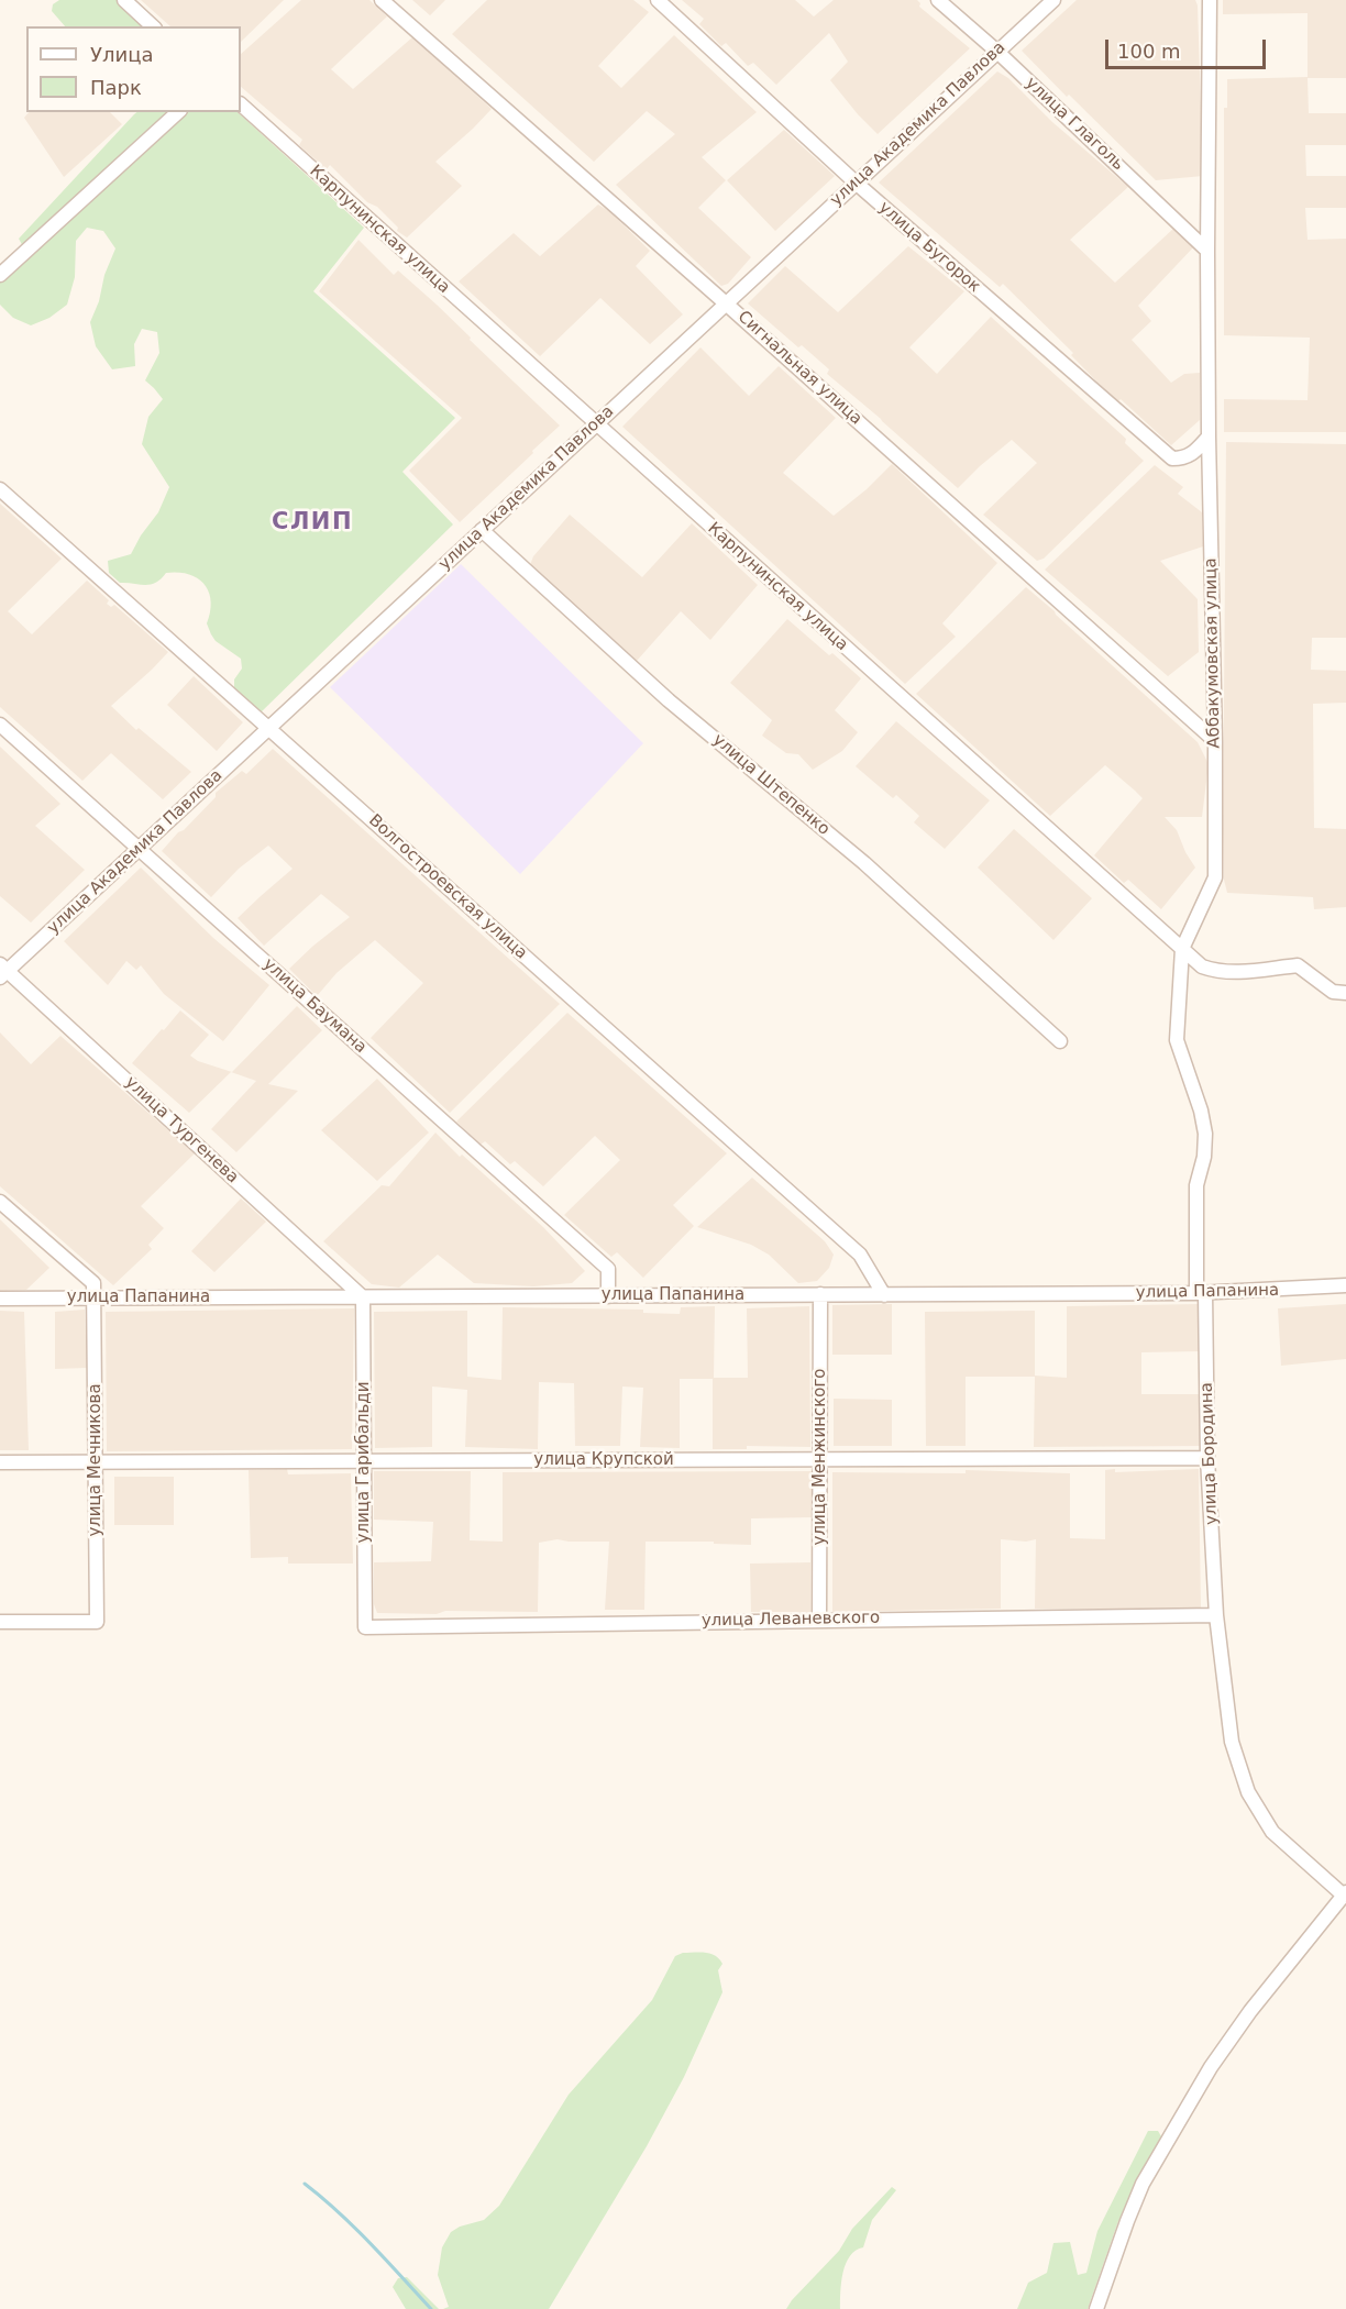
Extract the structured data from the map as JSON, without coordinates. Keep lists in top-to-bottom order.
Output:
{
  "streets": {
    "street": [
      "улица Академика Павлова",
      "улица Глаголь",
      "Карпунинская улица",
      "улица Бугорок",
      "Сигнальная улица",
      "Аббакумовская улица",
      "улица Штепенко",
      "Волгостроевская улица",
      "улица Баумана",
      "улица Тургенева",
      "улица Папанина",
      "улица Бородина",
      "улица Менжинского",
      "улица Мечникова",
      "улица Крупской",
      "улица Гарибальди",
      "улица Леваневского"
    ]
  },
  "crossings": [
    ["улица Академика Павлова", "улица Глаголь"],
    ["улица Академика Павлова", "Карпунинская улица"],
    ["улица Академика Павлова", "улица Бугорок"],
    ["улица Академика Павлова", "Сигнальная улица"],
    ["улица Академика Павлова", "улица Штепенко"],
    ["улица Академика Павлова", "Волгостроевская улица"],
    ["улица Академика Павлова", "улица Баумана"],
    ["улица Академика Павлова", "улица Тургенева"],
    ["улица Глаголь", "Аббакумовская улица"],
    ["Карпунинская улица", "Аббакумовская улица"],
    ["улица Бугорок", "Аббакумовская улица"],
    ["Сигнальная улица", "Аббакумовская улица"],
    ["Аббакумовская улица", "улица Папанина"],
    ["Аббакумовская улица", "улица Бородина"],
    ["Волгостроевская улица", "улица Папанина"],
    ["улица Баумана", "улица Папанина"],
    ["улица Тургенева", "улица Папанина"],
    ["улица Тургенева", "улица Гарибальди"],
    ["улица Папанина", "улица Бородина"],
    ["улица Папанина", "улица Менжинского"],
    ["улица Папанина", "улица Мечникова"],
    ["улица Папанина", "улица Гарибальди"],
    ["улица Бородина", "улица Крупской"],
    ["улица Бородина", "улица Леваневского"],
    ["улица Менжинского", "улица Крупской"],
    ["улица Менжинского", "улица Леваневского"],
    ["улица Мечникова", "улица Крупской"],
    ["улица Крупской", "улица Гарибальди"],
    ["улица Гарибальди", "улица Леваневского"]
  ],
  "districts": ["СЛИП"],
  "legend": ["Улица", "Парк"],
  "scale_bar": "100 m"
}
